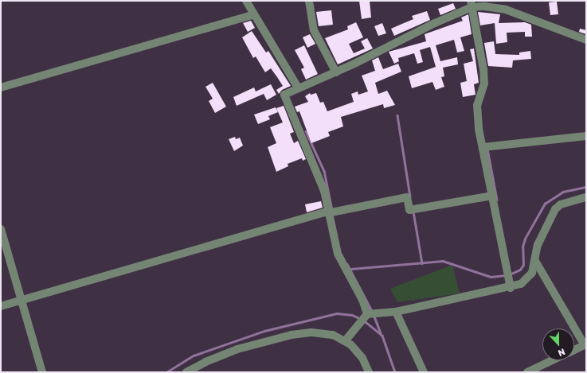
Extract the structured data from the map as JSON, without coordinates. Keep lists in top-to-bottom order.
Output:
{
  "north": "bottom"
}
